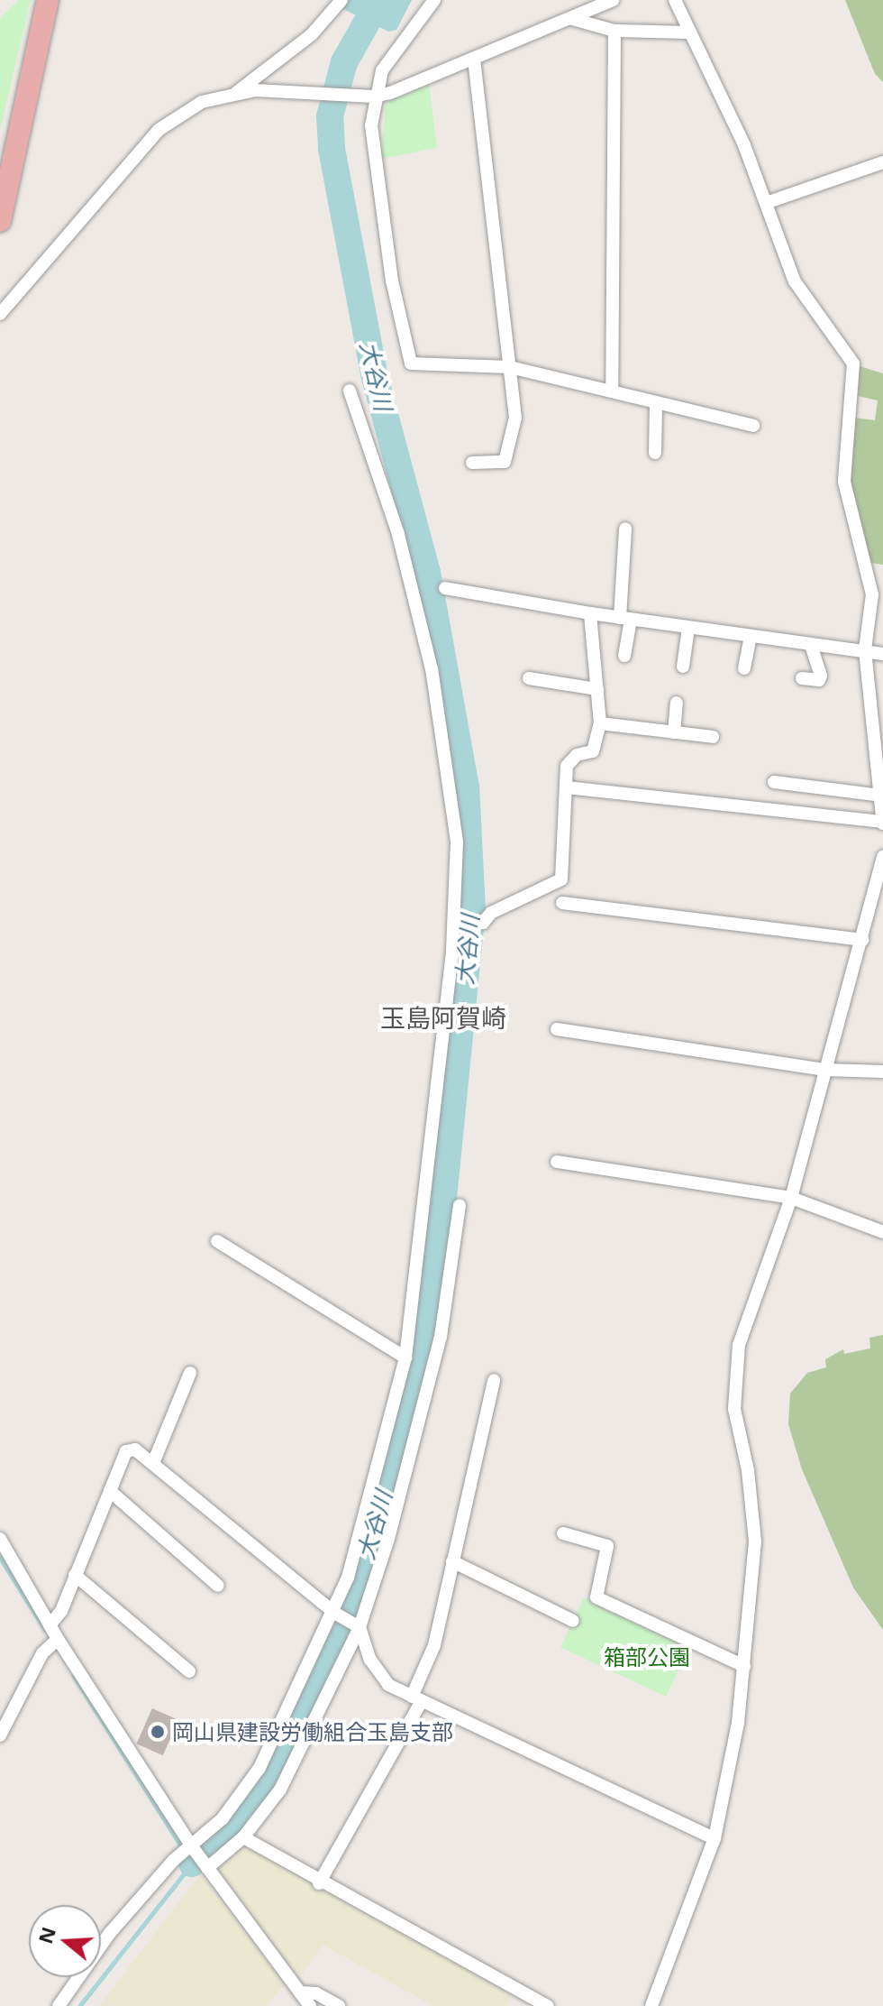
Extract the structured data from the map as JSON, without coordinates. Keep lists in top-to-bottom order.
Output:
{
  "districts": ["玉島阿賀崎"],
  "water": ["大谷川"],
  "parks": ["箱部公園"],
  "places": ["岡山県建設労働組合玉島支部"],
  "north": "left"
}
